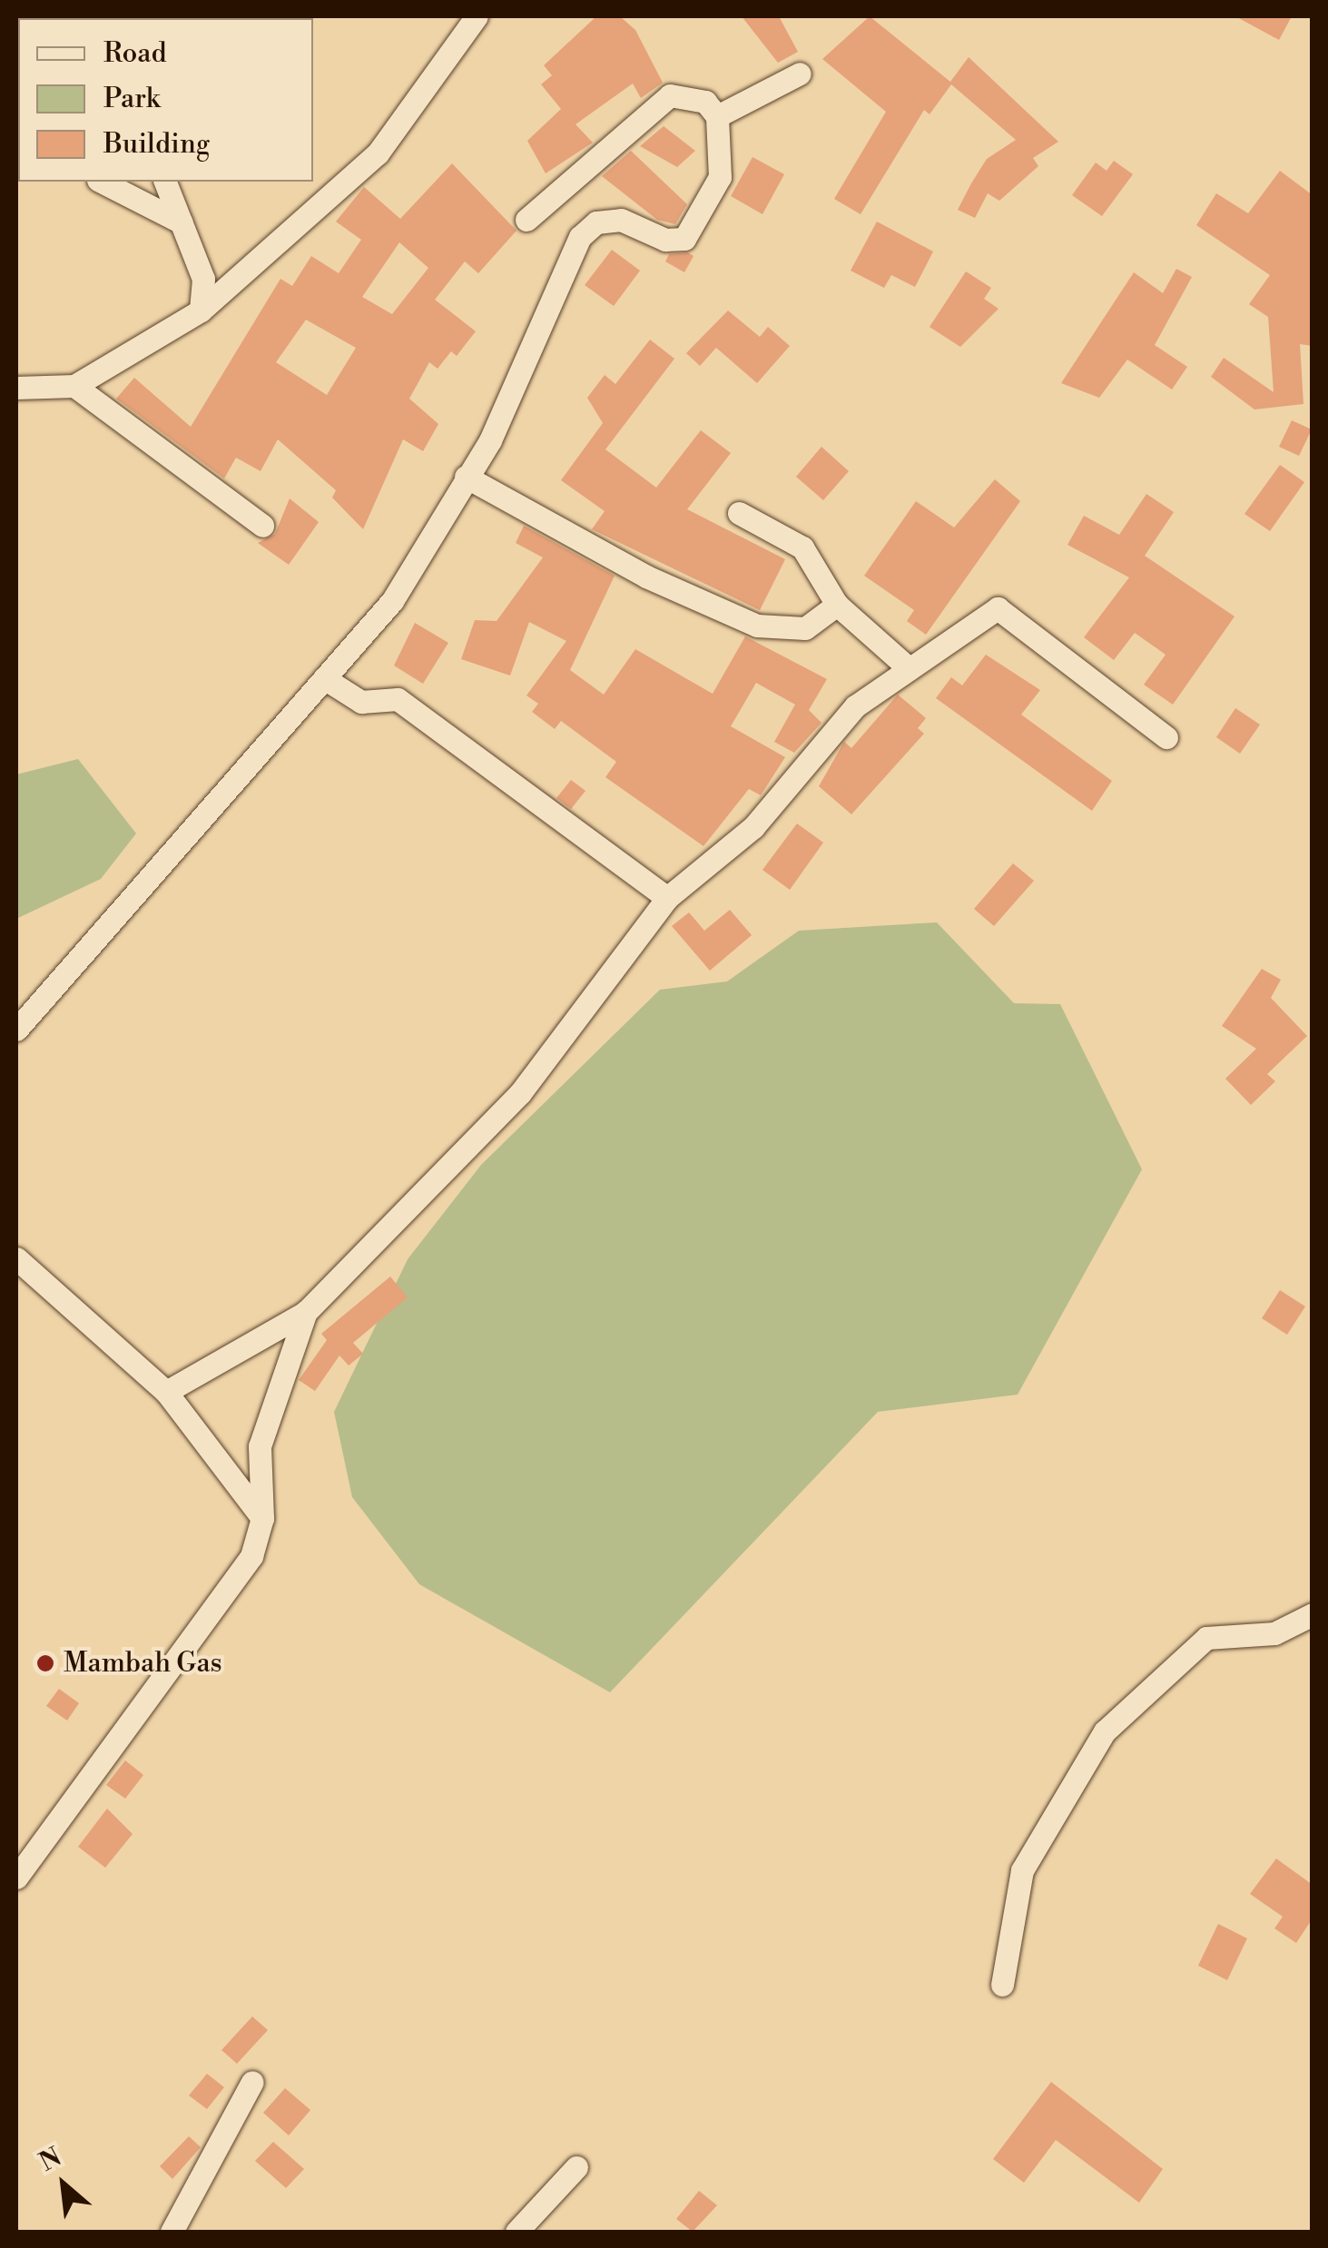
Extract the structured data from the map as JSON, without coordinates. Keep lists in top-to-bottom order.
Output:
{
  "places": ["Mambah Gas"],
  "legend": ["Road", "Park", "Building"],
  "north": "top left"
}
